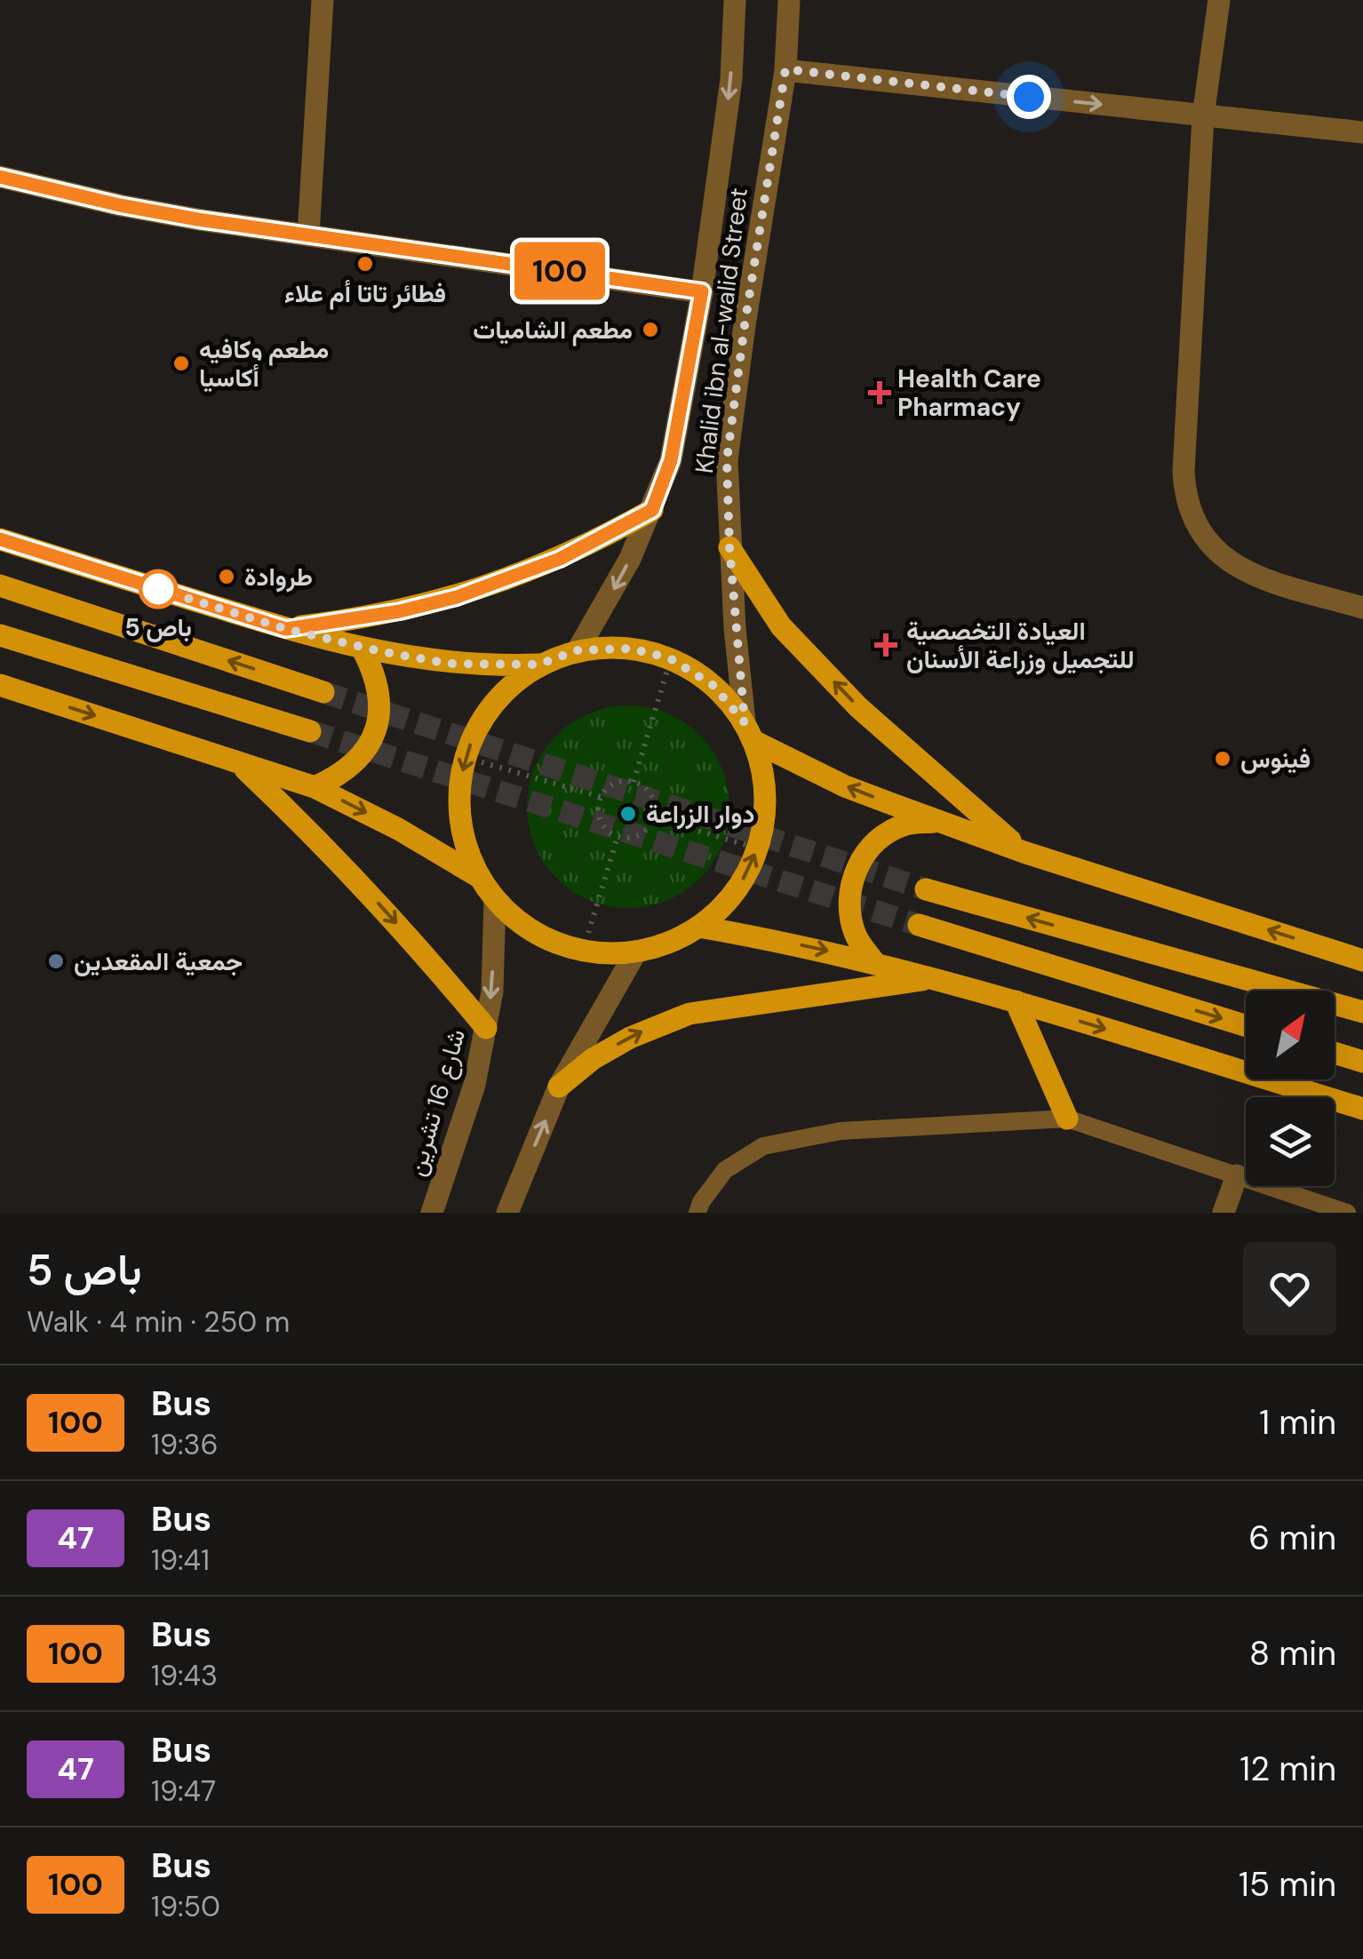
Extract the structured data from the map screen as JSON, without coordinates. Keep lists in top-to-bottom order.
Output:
{
  "streets": {
    "street": ["Khalid ibn al-walid Street", "شارع 16 تشرين"]
  },
  "places": {
    "other": [
      "فطائر تاتا أم علاء",
      "مطعم الشاميات",
      "مطعم وكافيه أكاسيا",
      "طروادة",
      "باص 5",
      "فينوس",
      "دوار الزراعة",
      "جمعية المقعدين"
    ],
    "health": ["Health Care Pharmacy", "العيادة التخصصية للتجميل وزراعة الأسنان"]
  },
  "lines": ["bus line 100"],
  "north": "top right",
  "page": {
    "on_map": "100",
    "heading": ["باص 5", "Walk · 4 min · 250 m"],
    "list": [
      {
        "mark": "100",
        "name": "Bus",
        "note": "19:36",
        "value": "1 min"
      },
      {
        "mark": "47",
        "name": "Bus",
        "note": "19:41",
        "value": "6 min"
      },
      {
        "mark": "100",
        "name": "Bus",
        "note": "19:43",
        "value": "8 min"
      },
      {
        "mark": "47",
        "name": "Bus",
        "note": "19:47",
        "value": "12 min"
      },
      {
        "mark": "100",
        "name": "Bus",
        "note": "19:50",
        "value": "15 min"
      }
    ]
  }
}
